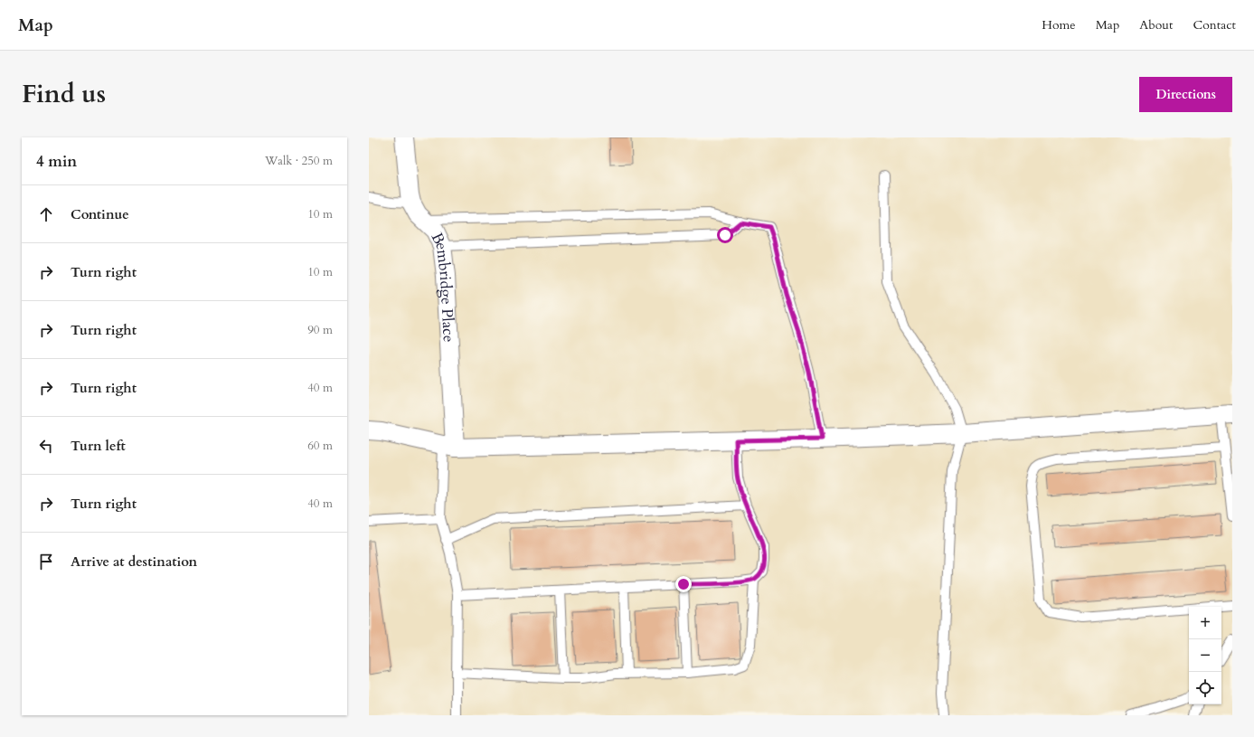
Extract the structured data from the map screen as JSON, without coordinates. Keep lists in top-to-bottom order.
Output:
{
  "streets": {
    "street": ["Bembridge Place"]
  },
  "page": {
    "header": "Map",
    "nav": [
      "Home",
      "Map",
      "About",
      "Contact"
    ],
    "title": "Find us",
    "buttons": "Directions",
    "heading": ["4 min", "Walk · 250 m"],
    "list": [
      ["Continue", "10 m"],
      ["Turn right", "10 m"],
      ["Turn right", "90 m"],
      ["Turn right", "40 m"],
      ["Turn left", "60 m"],
      ["Turn right", "40 m"],
      "Arrive at destination"
    ],
    "map_buttons": ["+", "−"]
  }
}
